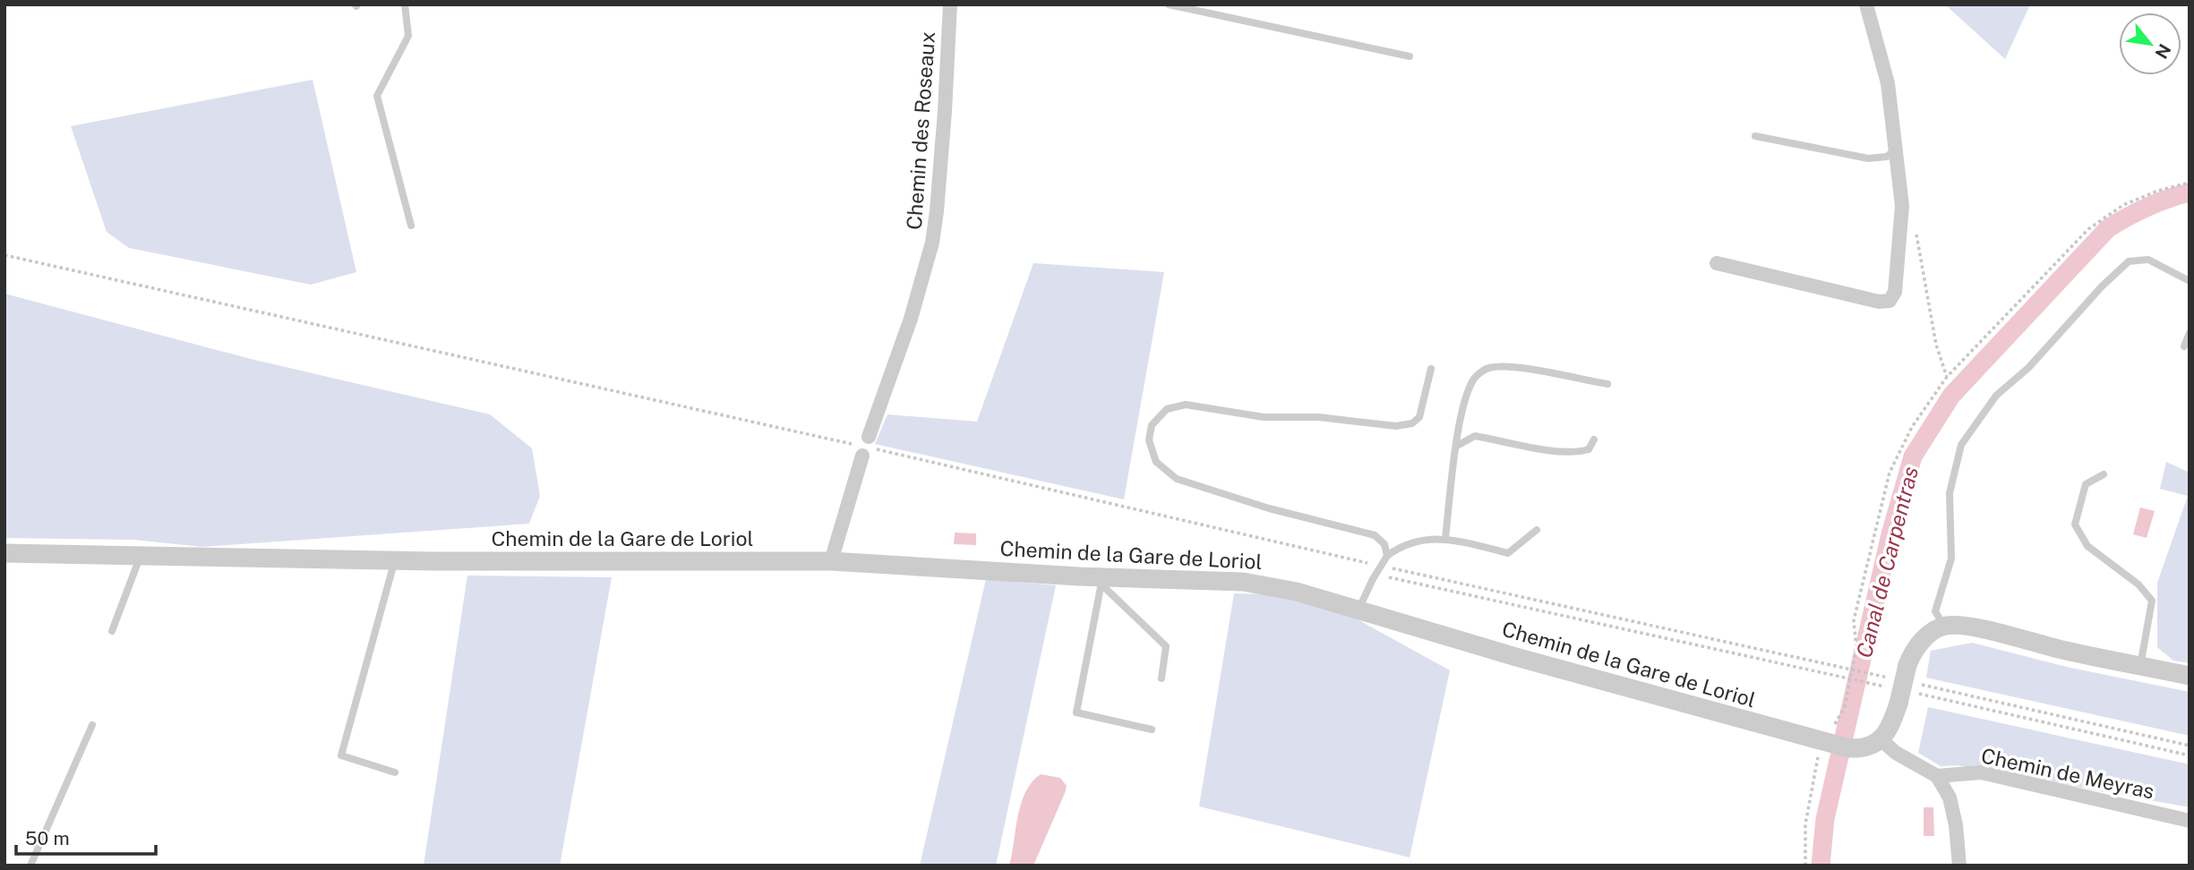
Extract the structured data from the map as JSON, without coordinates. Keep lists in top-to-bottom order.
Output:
{
  "streets": {
    "street": ["Chemin des Roseaux", "Chemin de la Gare de Loriol", "Chemin de Meyras"]
  },
  "crossings": [
    ["Chemin des Roseaux", "Chemin de la Gare de Loriol"]
  ],
  "water": ["Canal de Carpentras"],
  "scale_bar": "50 m",
  "north": "bottom right"
}
